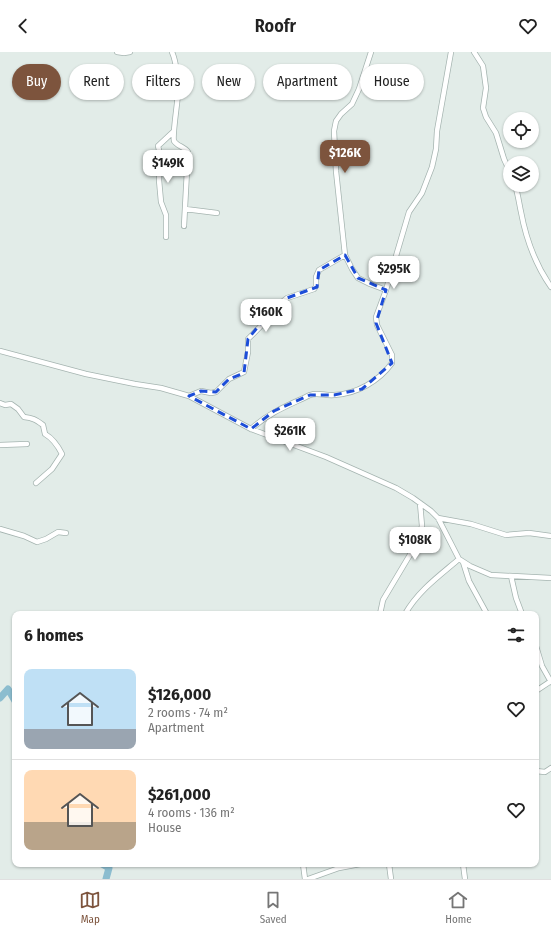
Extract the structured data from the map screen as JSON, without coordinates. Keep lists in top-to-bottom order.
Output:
{
  "page": {
    "header": "Roofr",
    "chip": [
      "Buy",
      "Rent",
      "Filters",
      "New",
      "Apartment",
      "House"
    ],
    "price": [
      "$126K",
      "$149K",
      "$295K",
      "$160K",
      "$261K",
      "$108K"
    ],
    "heading": "6 homes",
    "list": [
      {
        "name": "$126,000",
        "note": "2 rooms · 74 m² · Apartment"
      },
      {
        "name": "$261,000",
        "note": "4 rooms · 136 m² · House"
      }
    ],
    "tabs": ["Map", "Saved", "Home"]
  }
}
